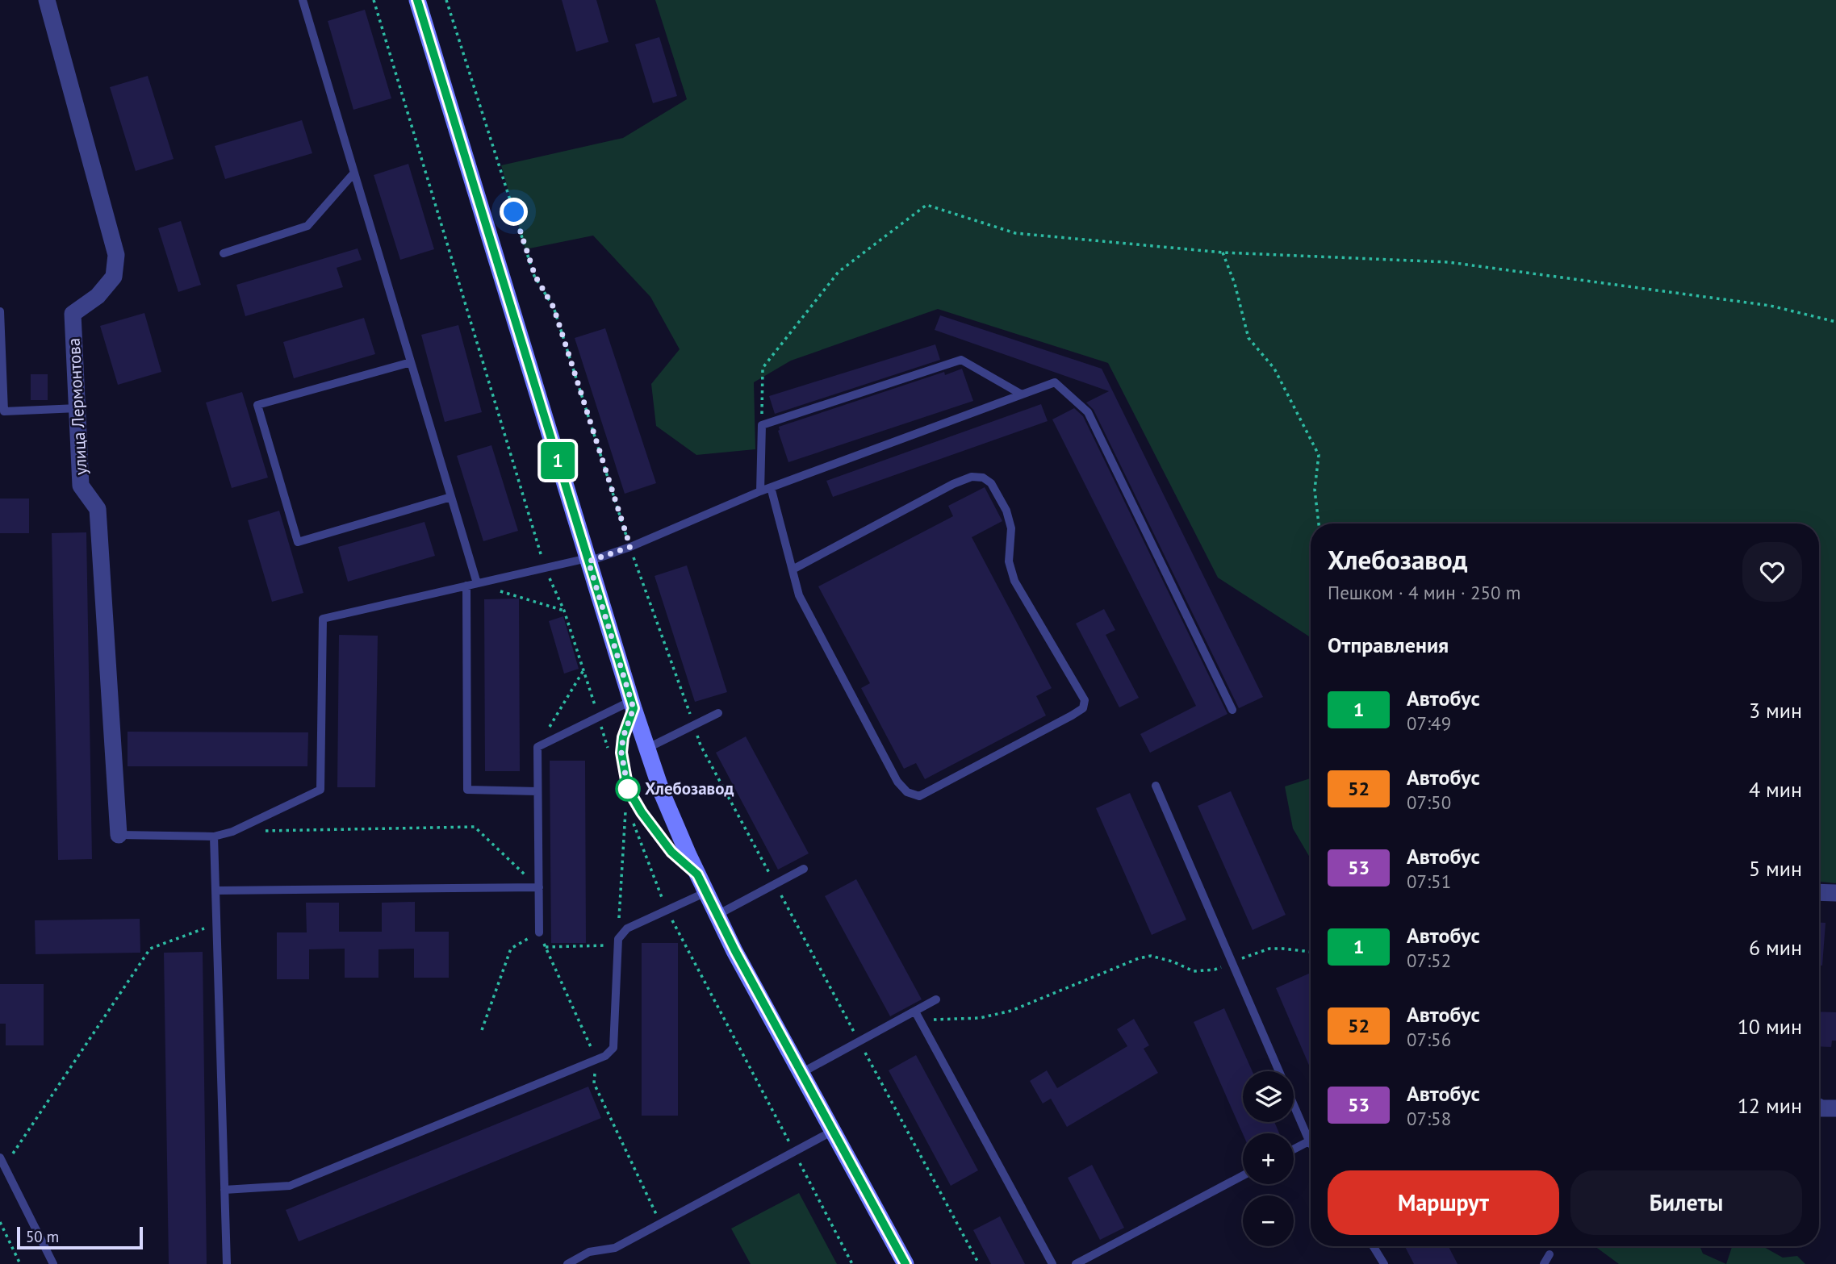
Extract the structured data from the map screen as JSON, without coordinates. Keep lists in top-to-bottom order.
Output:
{
  "streets": {
    "street": ["улица Лермонтова"]
  },
  "places": ["Хлебозавод"],
  "lines": ["bus line 1"],
  "scale_bar": "50 m",
  "page": {
    "on_map": "1",
    "heading": [
      ["Хлебозавод", "Пешком · 4 мин · 250 m"],
      "Отправления"
    ],
    "list": [
      {
        "mark": "1",
        "name": "Автобус",
        "note": "07:49",
        "value": "3 мин"
      },
      {
        "mark": "52",
        "name": "Автобус",
        "note": "07:50",
        "value": "4 мин"
      },
      {
        "mark": "53",
        "name": "Автобус",
        "note": "07:51",
        "value": "5 мин"
      },
      {
        "mark": "1",
        "name": "Автобус",
        "note": "07:52",
        "value": "6 мин"
      },
      {
        "mark": "52",
        "name": "Автобус",
        "note": "07:56",
        "value": "10 мин"
      },
      {
        "mark": "53",
        "name": "Автобус",
        "note": "07:58",
        "value": "12 мин"
      }
    ],
    "map_buttons": ["+", "−"],
    "buttons": ["Маршрут", "Билеты"],
    "scale": "50 m"
  }
}
